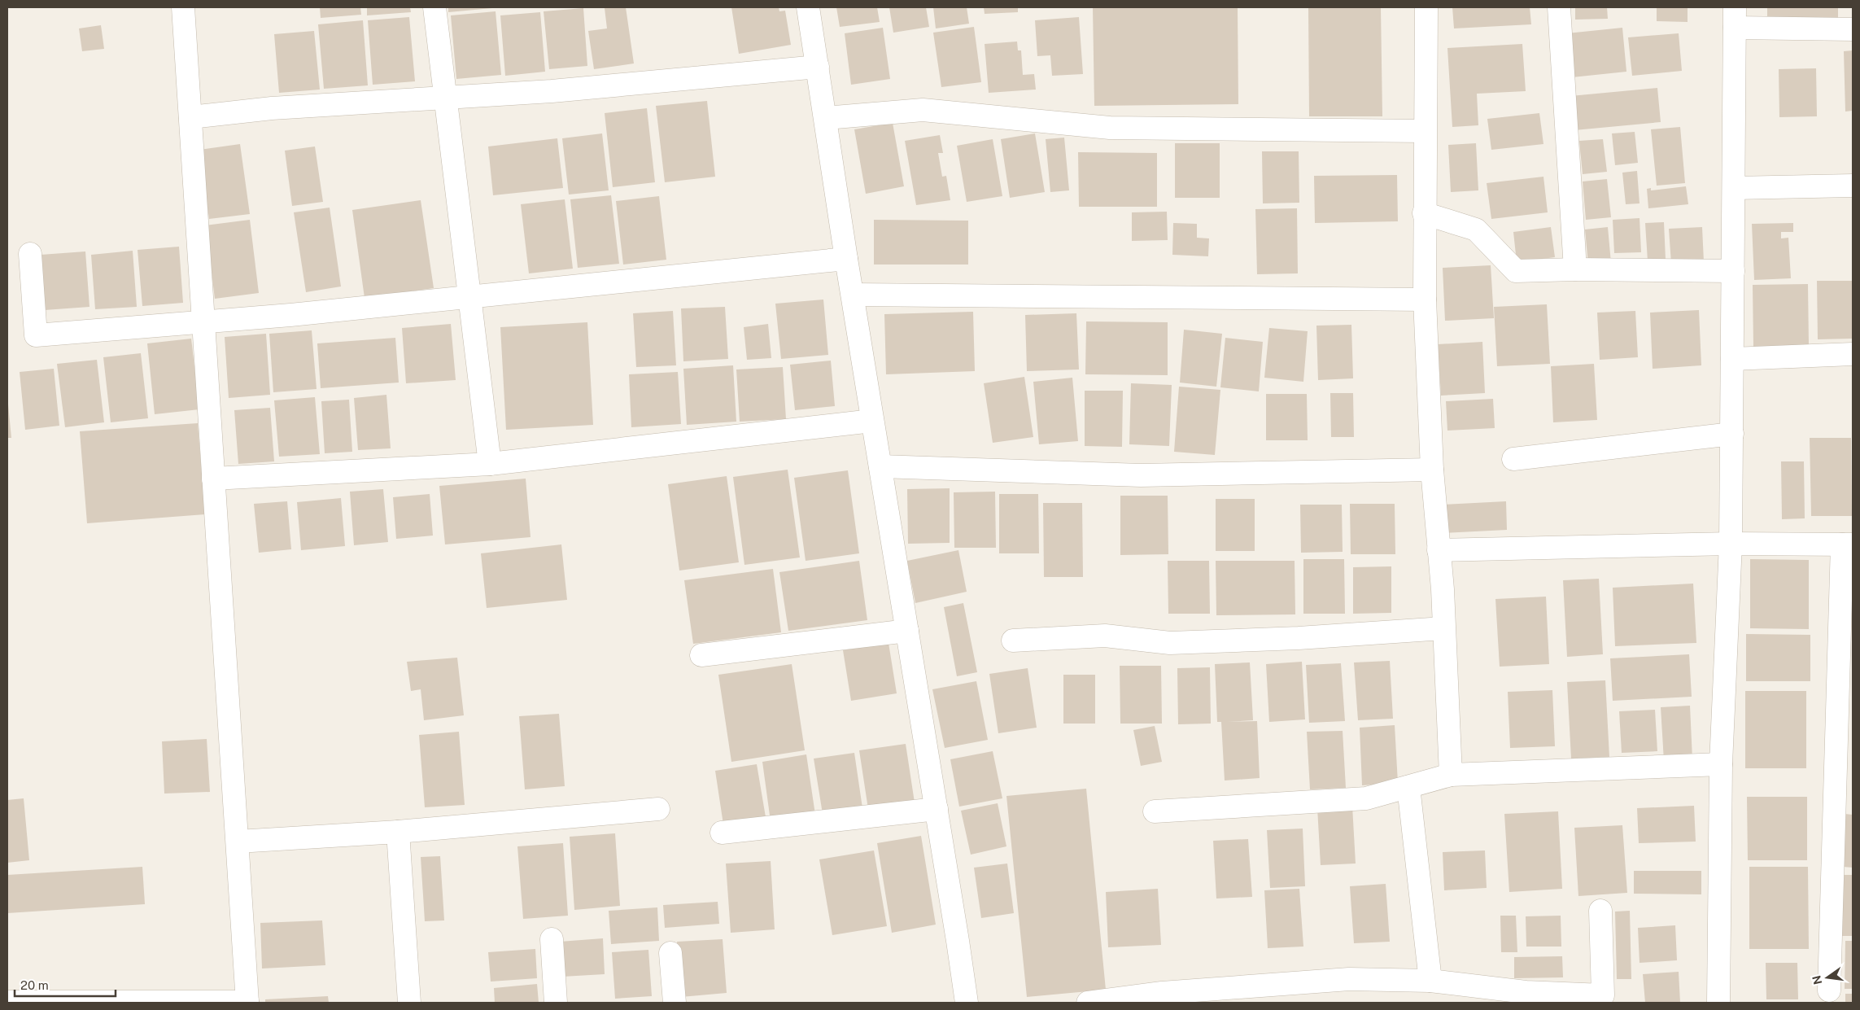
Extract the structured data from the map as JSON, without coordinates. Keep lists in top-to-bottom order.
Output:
{
  "scale_bar": "20 m",
  "north": "left"
}
